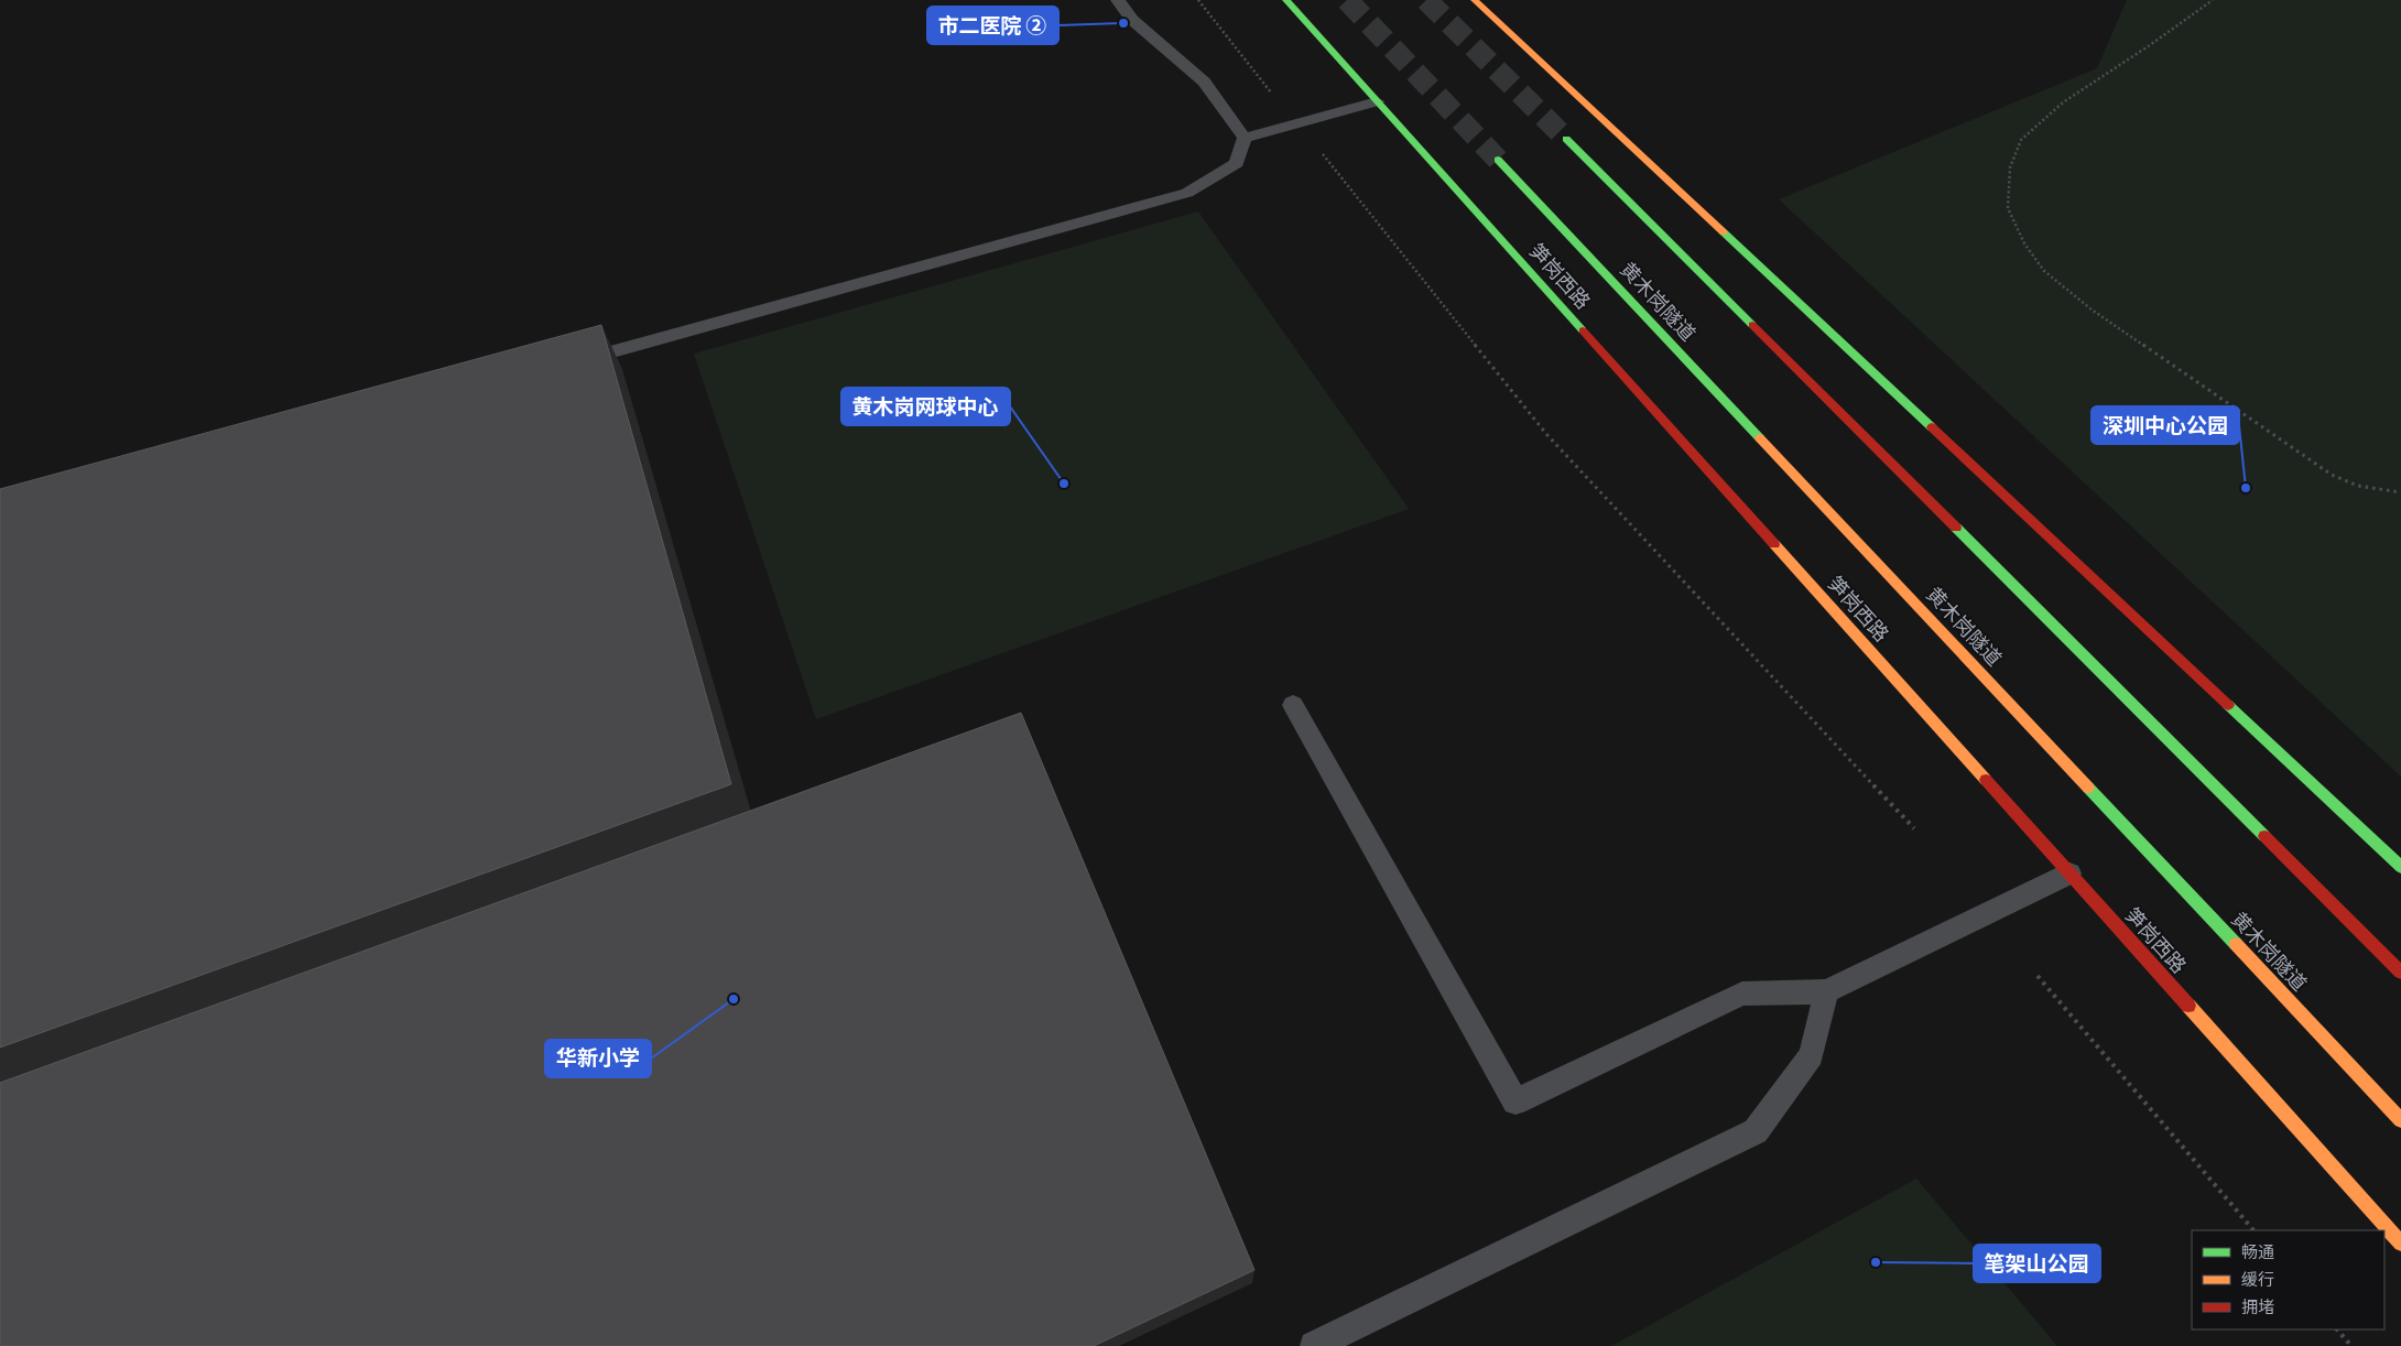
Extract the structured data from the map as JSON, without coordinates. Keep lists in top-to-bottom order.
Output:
{
  "streets": {
    "main road": ["笋岗西路", "黄木岗隧道"]
  },
  "places": [
    "市二医院 ②",
    "黄木岗网球中心",
    "深圳中心公园",
    "华新小学",
    "笔架山公园"
  ],
  "legend": ["畅通", "缓行", "拥堵"]
}
